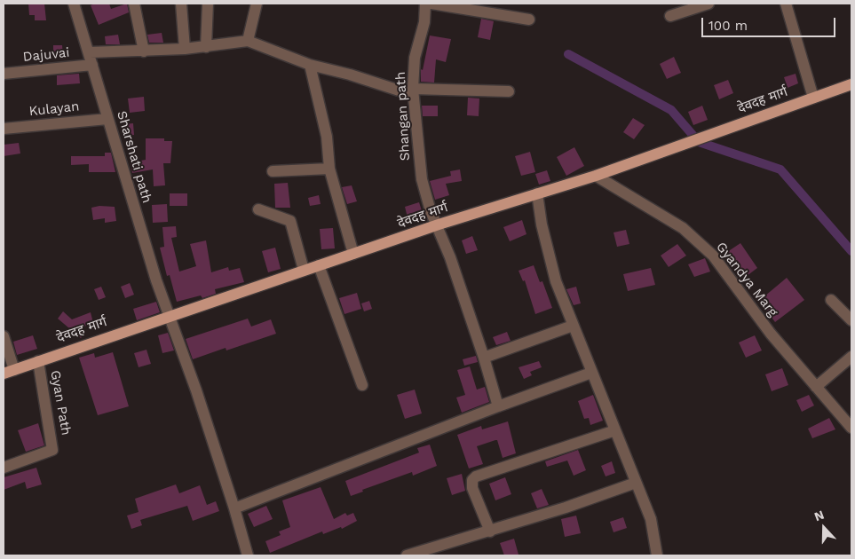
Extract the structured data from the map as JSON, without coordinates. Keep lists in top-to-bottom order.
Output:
{
  "streets": {
    "main road": ["देवदह मार्ग"],
    "street": [
      "Dajuvai",
      "Kulayan",
      "Shangan path",
      "Sharshati path",
      "Gyandya Marg",
      "Gyan Path"
    ]
  },
  "crossings": [
    ["Dajuvai", "Sharshati path"],
    ["देवदह मार्ग", "Shangan path"],
    ["देवदह मार्ग", "Sharshati path"],
    ["देवदह मार्ग", "Gyandya Marg"],
    ["देवदह मार्ग", "Gyan Path"],
    ["Kulayan", "Sharshati path"]
  ],
  "scale_bar": "100 m",
  "north": "top"
}
